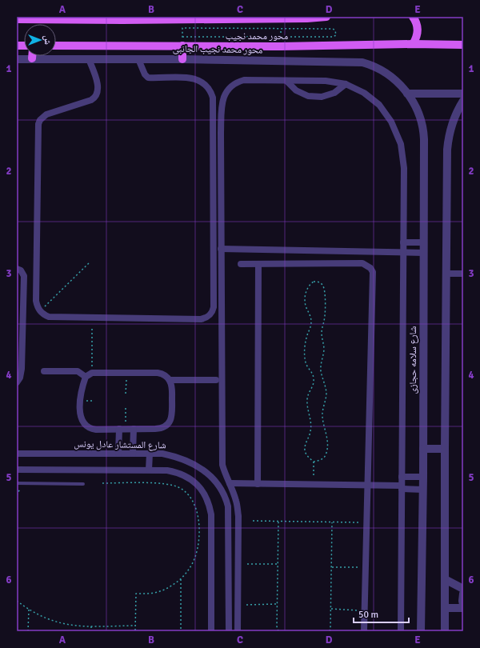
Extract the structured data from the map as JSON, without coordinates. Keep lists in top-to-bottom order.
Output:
{
  "streets": {
    "main road": ["محور محمد نجيب"],
    "street": ["محور محمد نجيب الجانبى", "شارع سلامه حجازى", "شارع المستشار عادل يونس"]
  },
  "crossings": [
    ["محور محمد نجيب الجانبى", "شارع سلامه حجازى"]
  ],
  "scale_bar": "50 m",
  "north": "right",
  "grid": {
    "columns": [
      "A",
      "B",
      "C",
      "D",
      "E"
    ],
    "rows": [
      "1",
      "2",
      "3",
      "4",
      "5",
      "6"
    ]
  }
}
